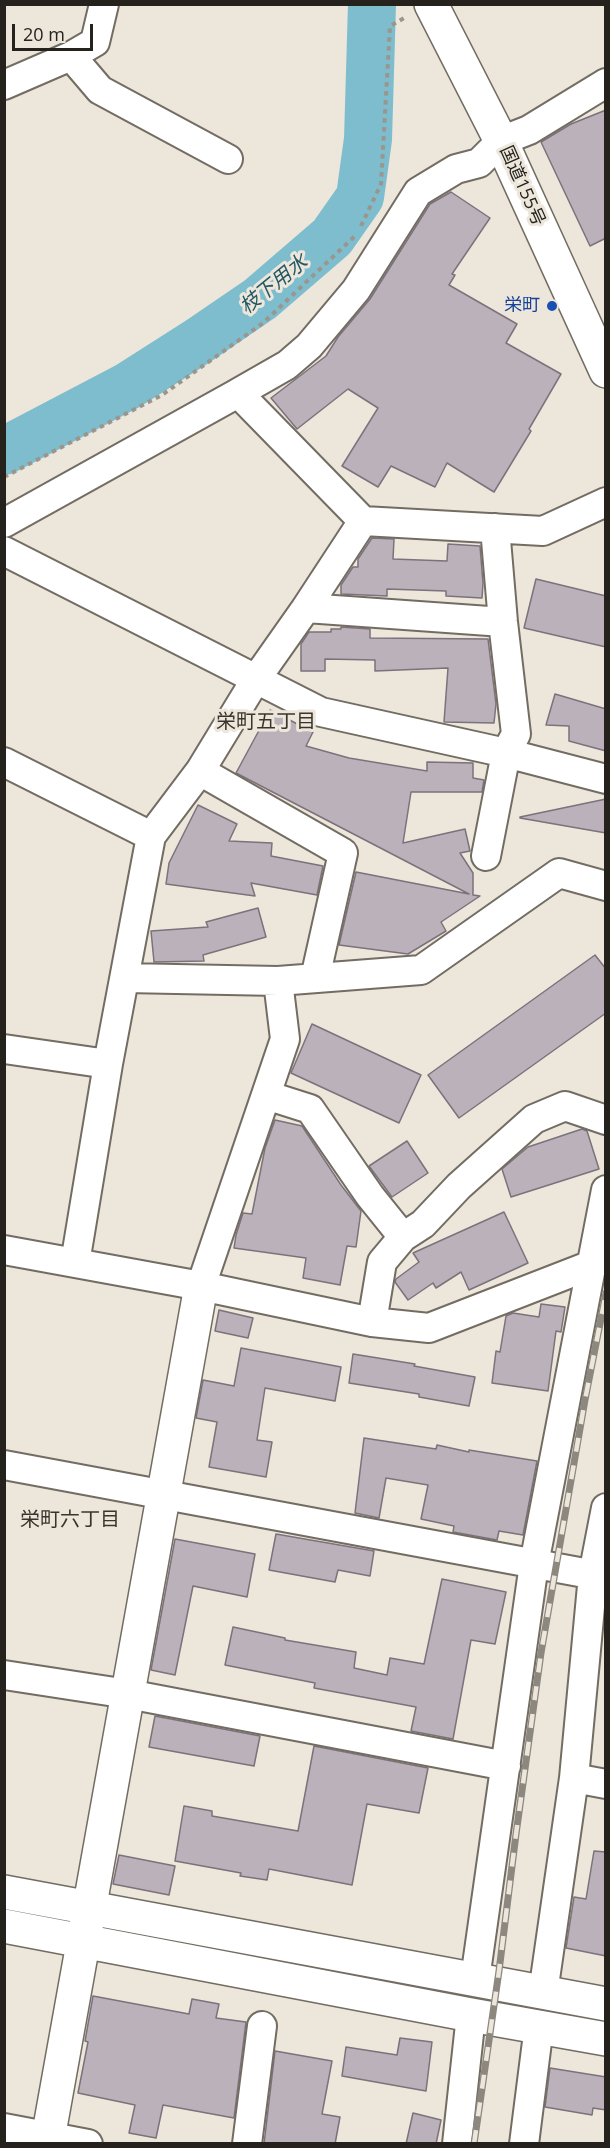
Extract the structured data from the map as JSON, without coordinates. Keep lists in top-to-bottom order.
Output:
{
  "streets": {
    "main road": ["国道155号"]
  },
  "districts": ["栄町五丁目", "栄町六丁目"],
  "water": ["枝下用水"],
  "places": ["栄町"],
  "scale_bar": "20 m"
}
